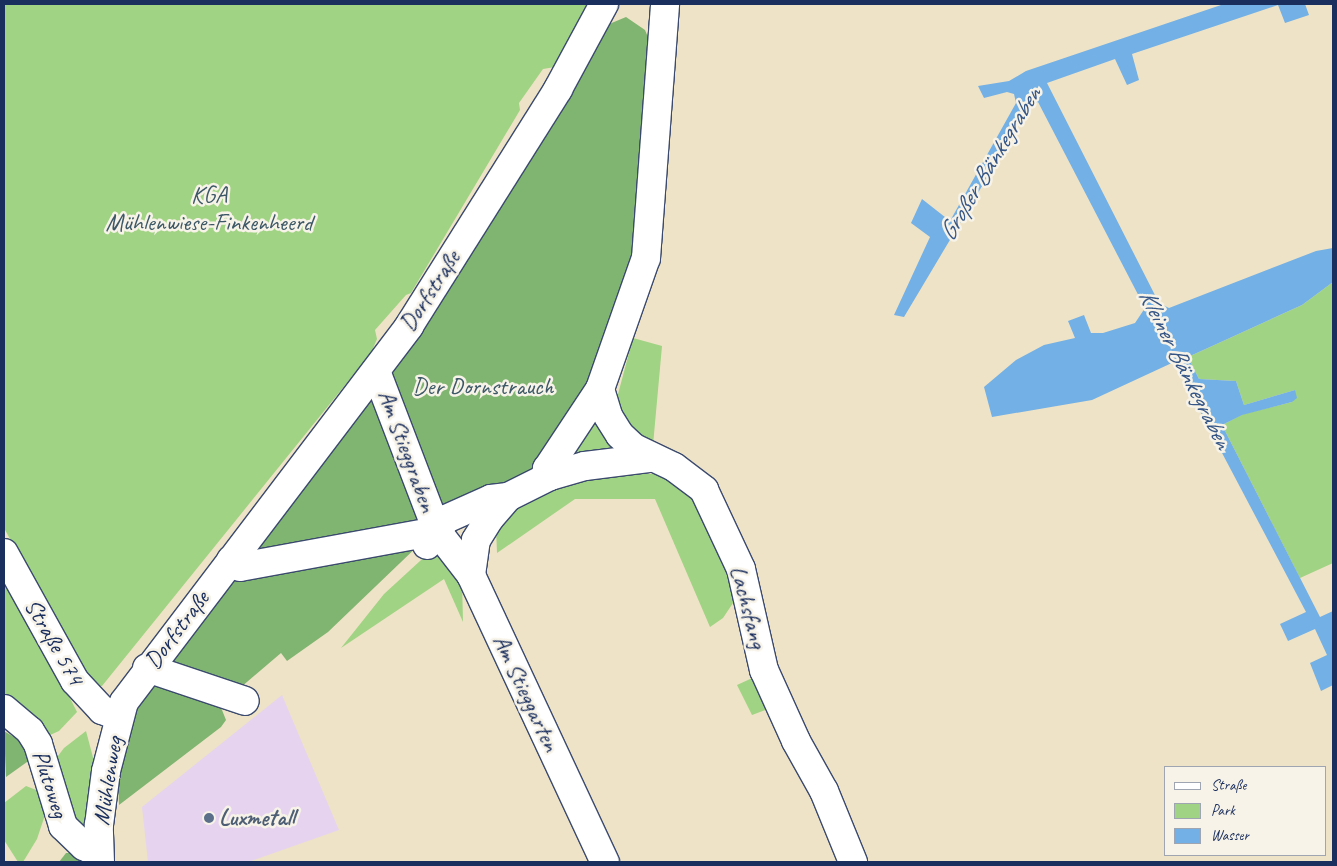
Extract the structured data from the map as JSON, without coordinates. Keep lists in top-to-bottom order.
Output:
{
  "streets": {
    "street": [
      "Dorfstraße",
      "Am Stieggraben",
      "Lachsfang",
      "Straße 574",
      "Am Stieggarten",
      "Mühlenweg",
      "Plutoweg"
    ]
  },
  "crossings": [
    ["Dorfstraße", "Am Stieggraben"],
    ["Dorfstraße", "Straße 574"],
    ["Dorfstraße", "Mühlenweg"],
    ["Am Stieggraben", "Am Stieggarten"],
    ["Straße 574", "Mühlenweg"],
    ["Mühlenweg", "Plutoweg"]
  ],
  "water": ["Großer Bänkegraben", "Kleiner Bänkegraben"],
  "parks": ["KGA Mühlenwiese-Finkenheerd", "Der Dornstrauch"],
  "places": ["Luxmetall"],
  "legend": ["Straße", "Park", "Wasser"]
}
